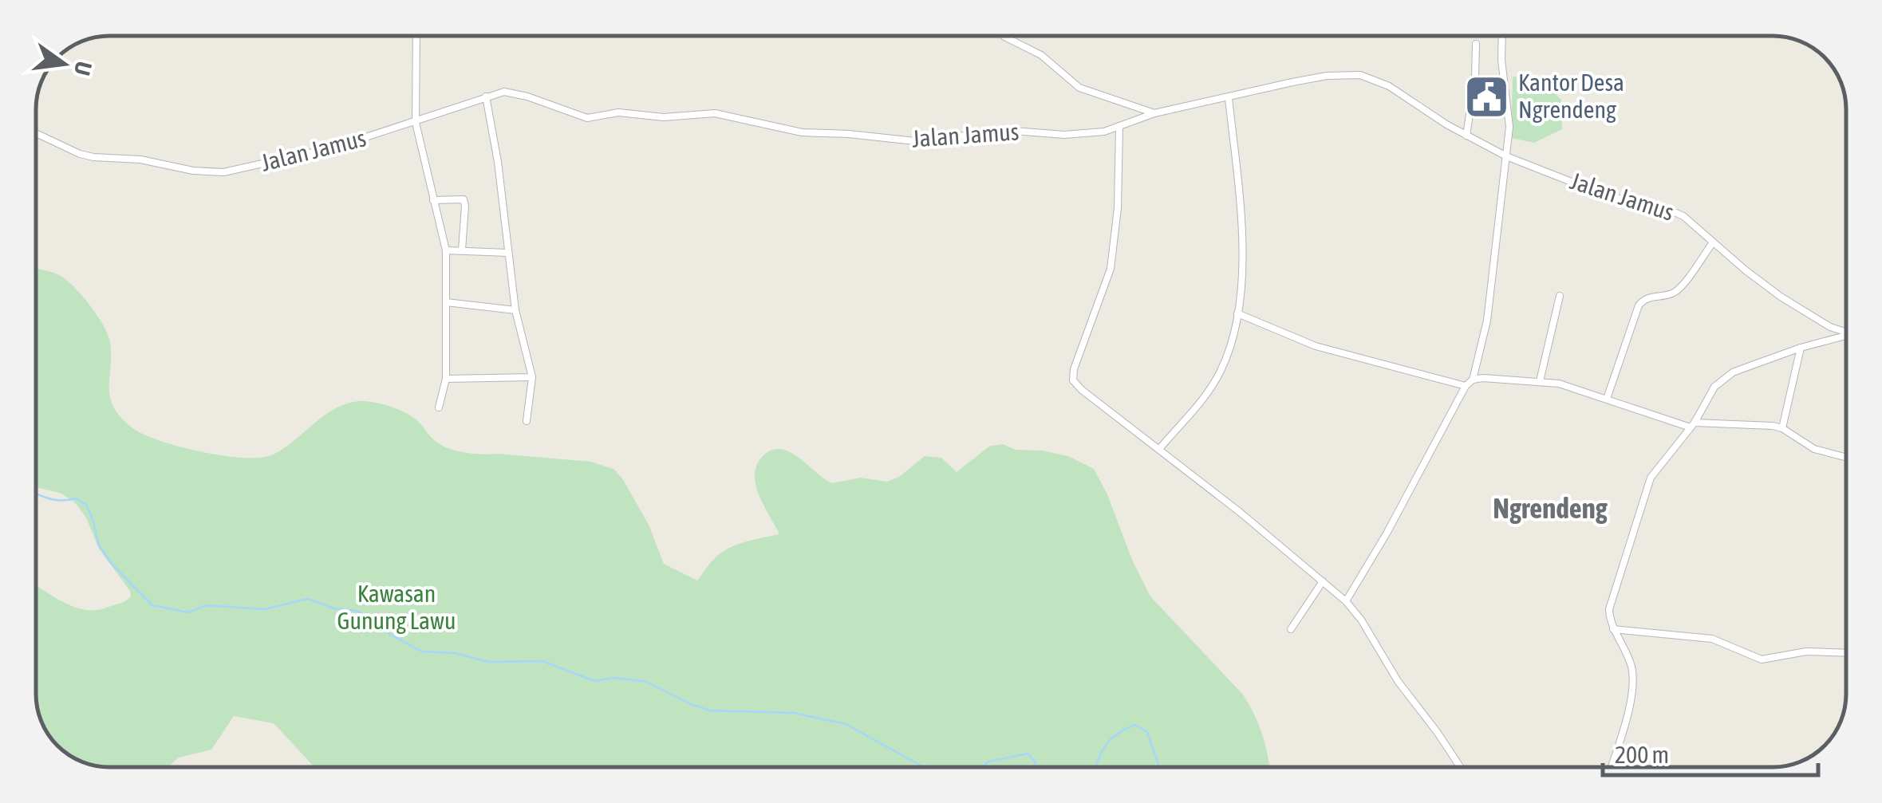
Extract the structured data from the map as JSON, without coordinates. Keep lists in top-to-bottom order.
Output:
{
  "streets": {
    "street": ["Jalan Jamus"]
  },
  "districts": ["Ngrendeng"],
  "parks": ["Kawasan Gunung Lawu"],
  "places": {
    "public building": ["Kantor Desa Ngrendeng"]
  },
  "scale_bar": "200 m",
  "north": "right"
}
